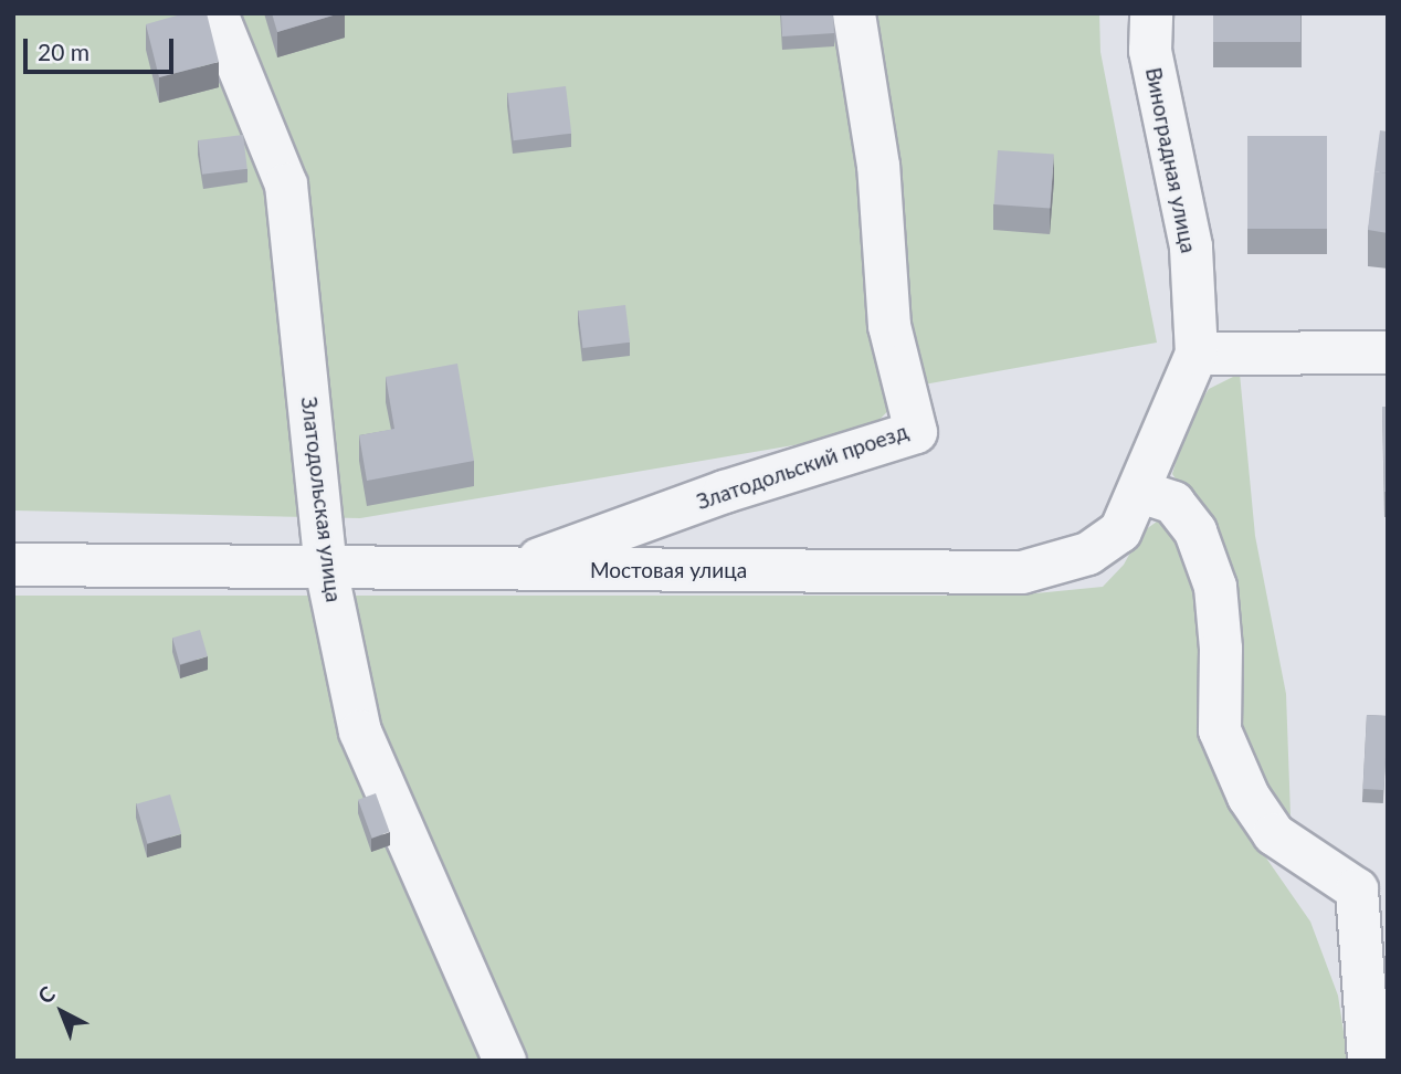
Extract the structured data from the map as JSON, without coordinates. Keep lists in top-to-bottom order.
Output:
{
  "streets": {
    "street": [
      "Виноградная улица",
      "Златодольский проезд",
      "Златодольская улица",
      "Мостовая улица"
    ]
  },
  "crossings": [
    ["Виноградная улица", "Мостовая улица"],
    ["Златодольский проезд", "Мостовая улица"],
    ["Златодольская улица", "Мостовая улица"]
  ],
  "scale_bar": "20 m",
  "north": "top left"
}
